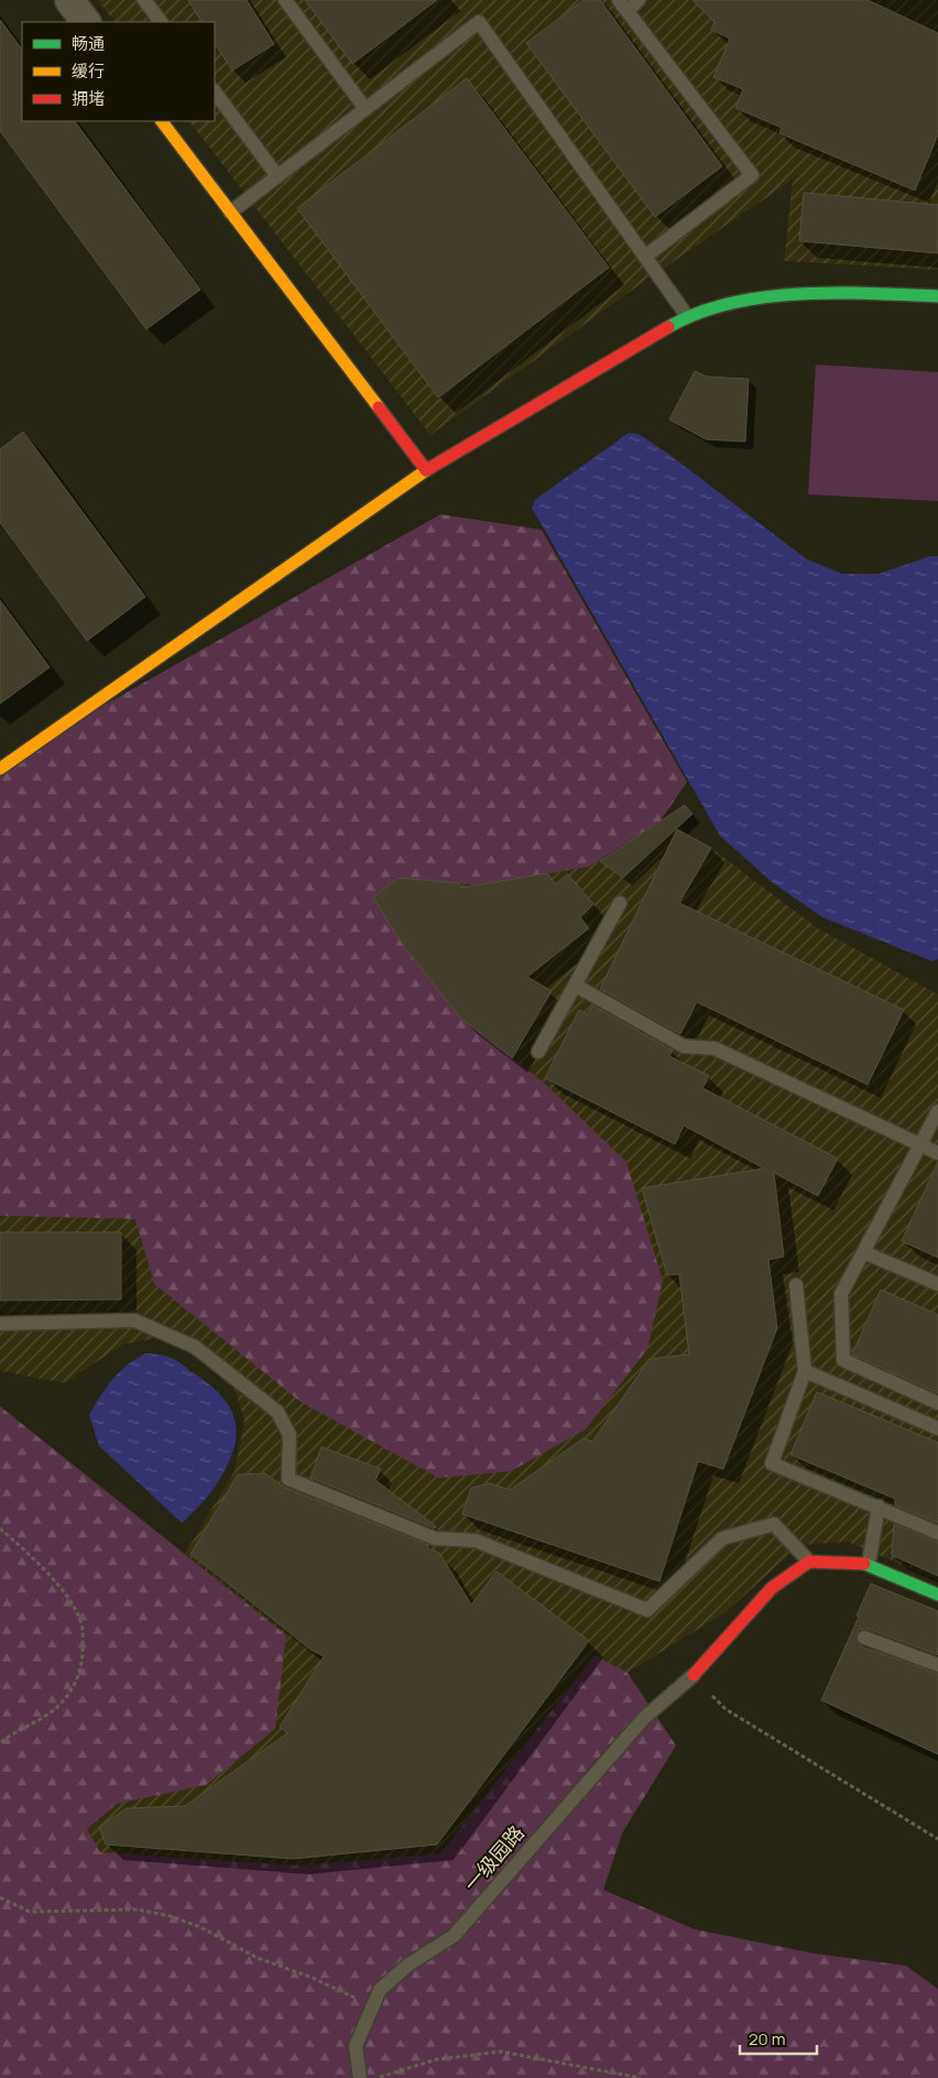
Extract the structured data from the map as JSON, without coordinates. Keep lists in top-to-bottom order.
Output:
{
  "streets": {
    "lane": ["一级园路"]
  },
  "legend": ["畅通", "缓行", "拥堵"],
  "scale_bar": "20 m"
}
